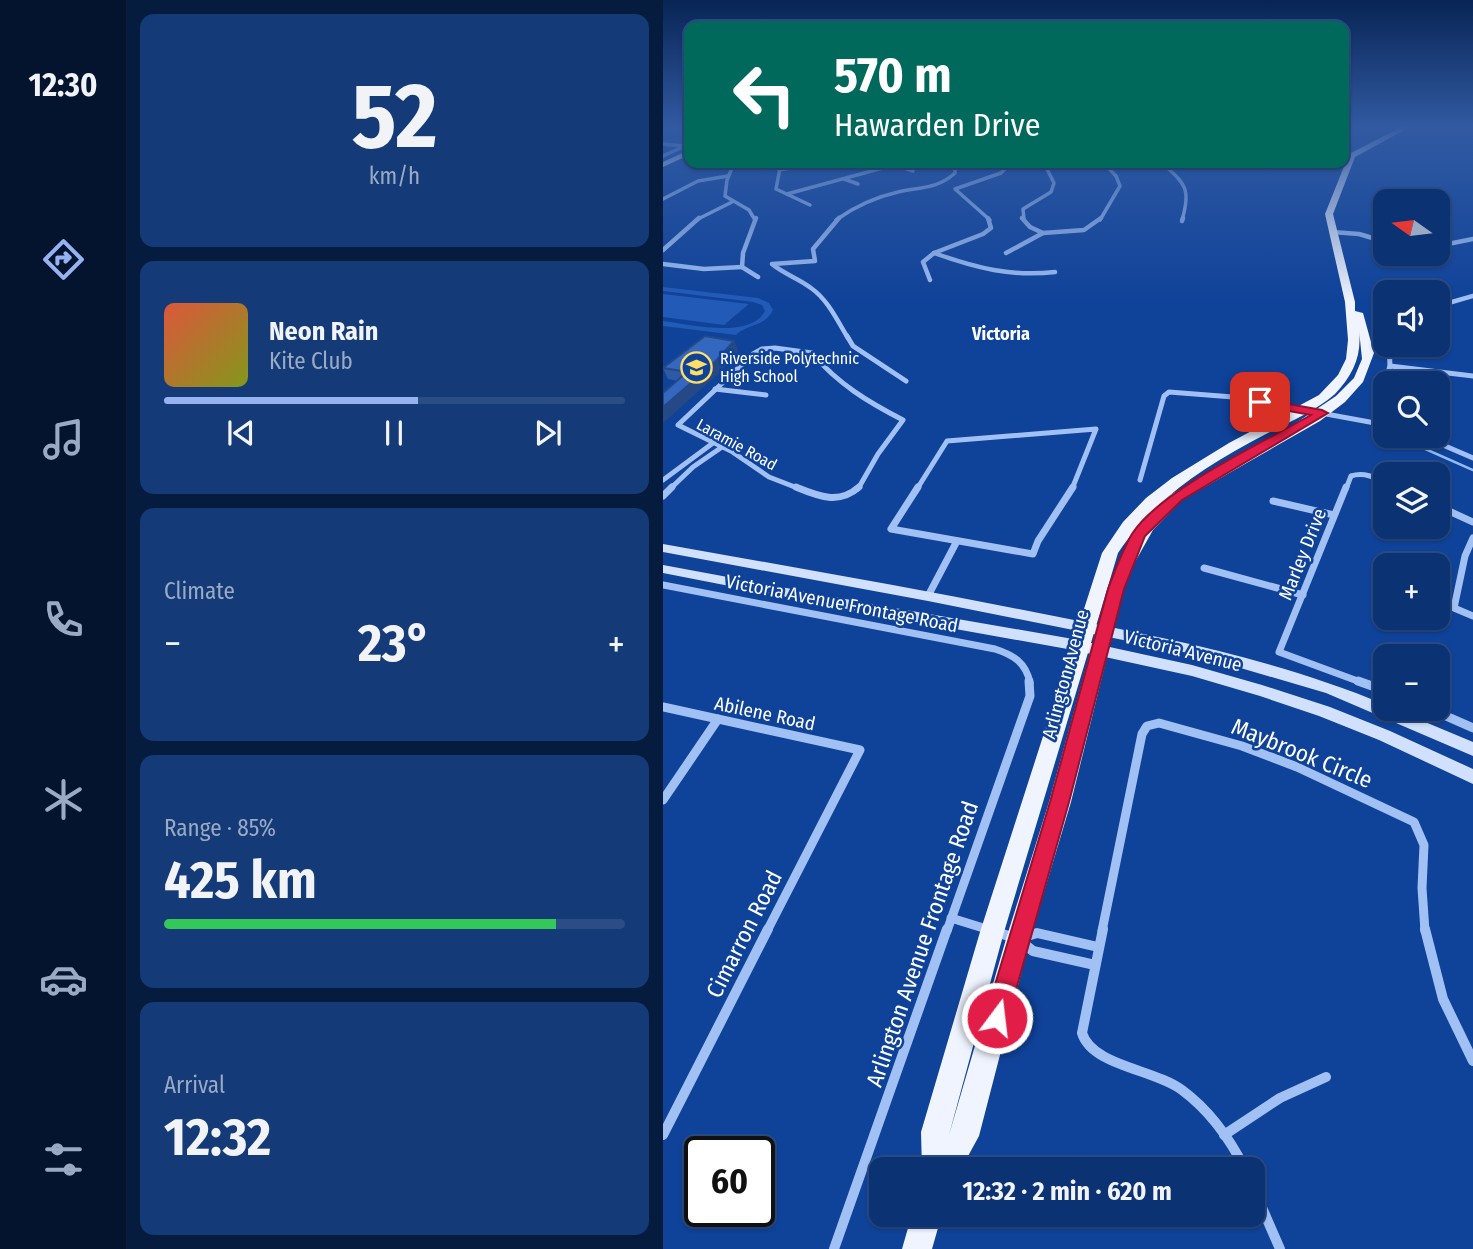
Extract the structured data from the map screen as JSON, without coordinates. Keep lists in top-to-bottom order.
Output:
{
  "streets": {
    "main road": ["Victoria Avenue", "Arlington Avenue"],
    "street": [
      "Laramie Road",
      "Marley Drive",
      "Victoria Avenue Frontage Road",
      "Abilene Road",
      "Maybrook Circle",
      "Cimarron Road",
      "Arlington Avenue Frontage Road"
    ]
  },
  "crossings": [
    ["Victoria Avenue Frontage Road", "Arlington Avenue Frontage Road"],
    ["Victoria Avenue", "Arlington Avenue"],
    ["Abilene Road", "Cimarron Road"]
  ],
  "districts": ["Victoria"],
  "places": {
    "school or university": ["Riverside Polytechnic High School"]
  },
  "north": "left",
  "page": {
    "tabs": "12:30",
    "tile": [
      ["52", "km/h"],
      "Climate",
      ["Range · 85%", "425 km"],
      ["Arrival", "12:32"]
    ],
    "turn": ["570 m", "Hawarden Drive"],
    "map_buttons": ["+", "−"],
    "song": ["Neon Rain", "Kite Club"],
    "heat": ["−", "23°", "+"],
    "limit": "60",
    "trip": "12:32 · 2 min · 620 m"
  }
}
